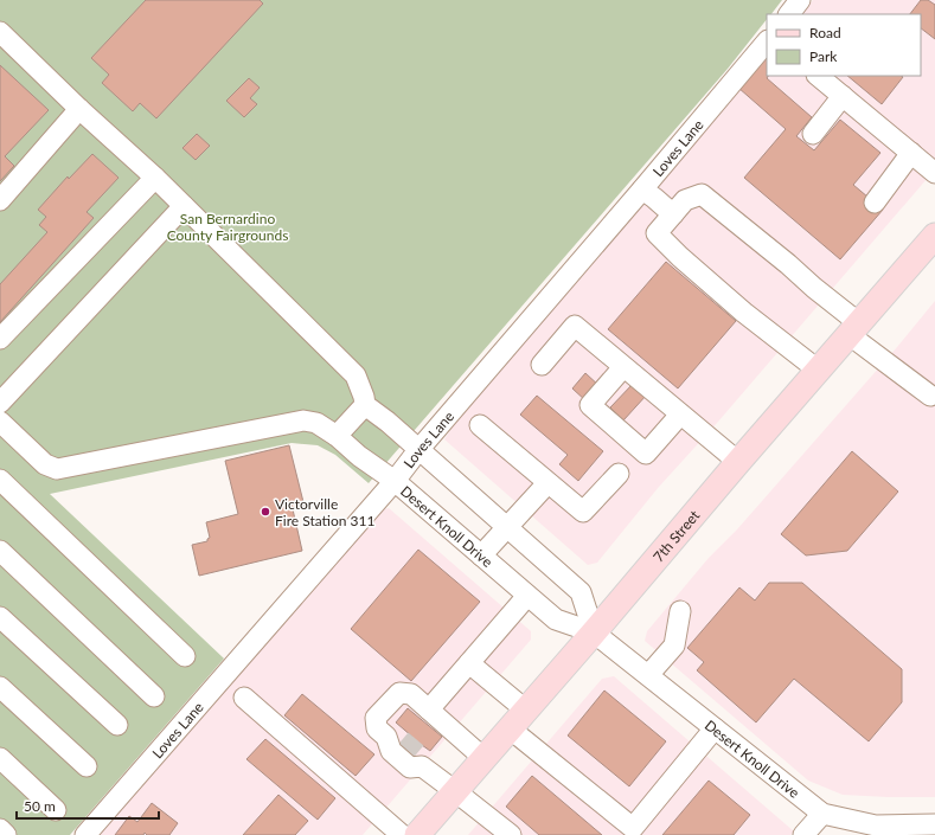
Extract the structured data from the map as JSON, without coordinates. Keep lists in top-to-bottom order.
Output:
{
  "streets": {
    "main road": ["7th Street"],
    "street": ["Loves Lane", "Desert Knoll Drive"]
  },
  "crossings": [
    ["Loves Lane", "Desert Knoll Drive"],
    ["Desert Knoll Drive", "7th Street"]
  ],
  "parks": ["San Bernardino County Fairgrounds"],
  "places": ["Victorville Fire Station 311"],
  "legend": ["Road", "Park"],
  "scale_bar": "50 m"
}
